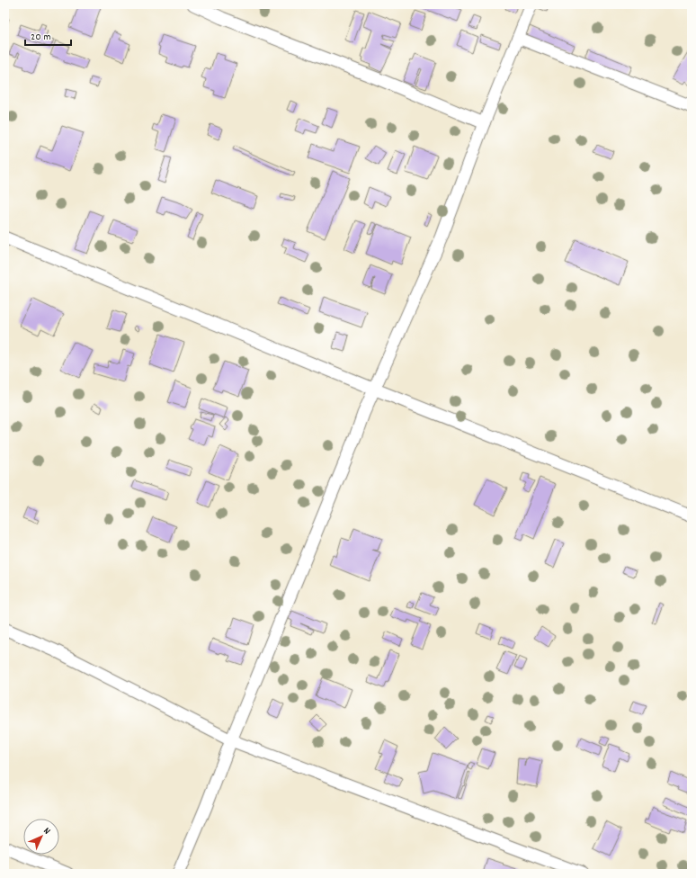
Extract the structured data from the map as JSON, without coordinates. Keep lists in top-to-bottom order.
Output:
{
  "scale_bar": "20 m",
  "north": "top right"
}
